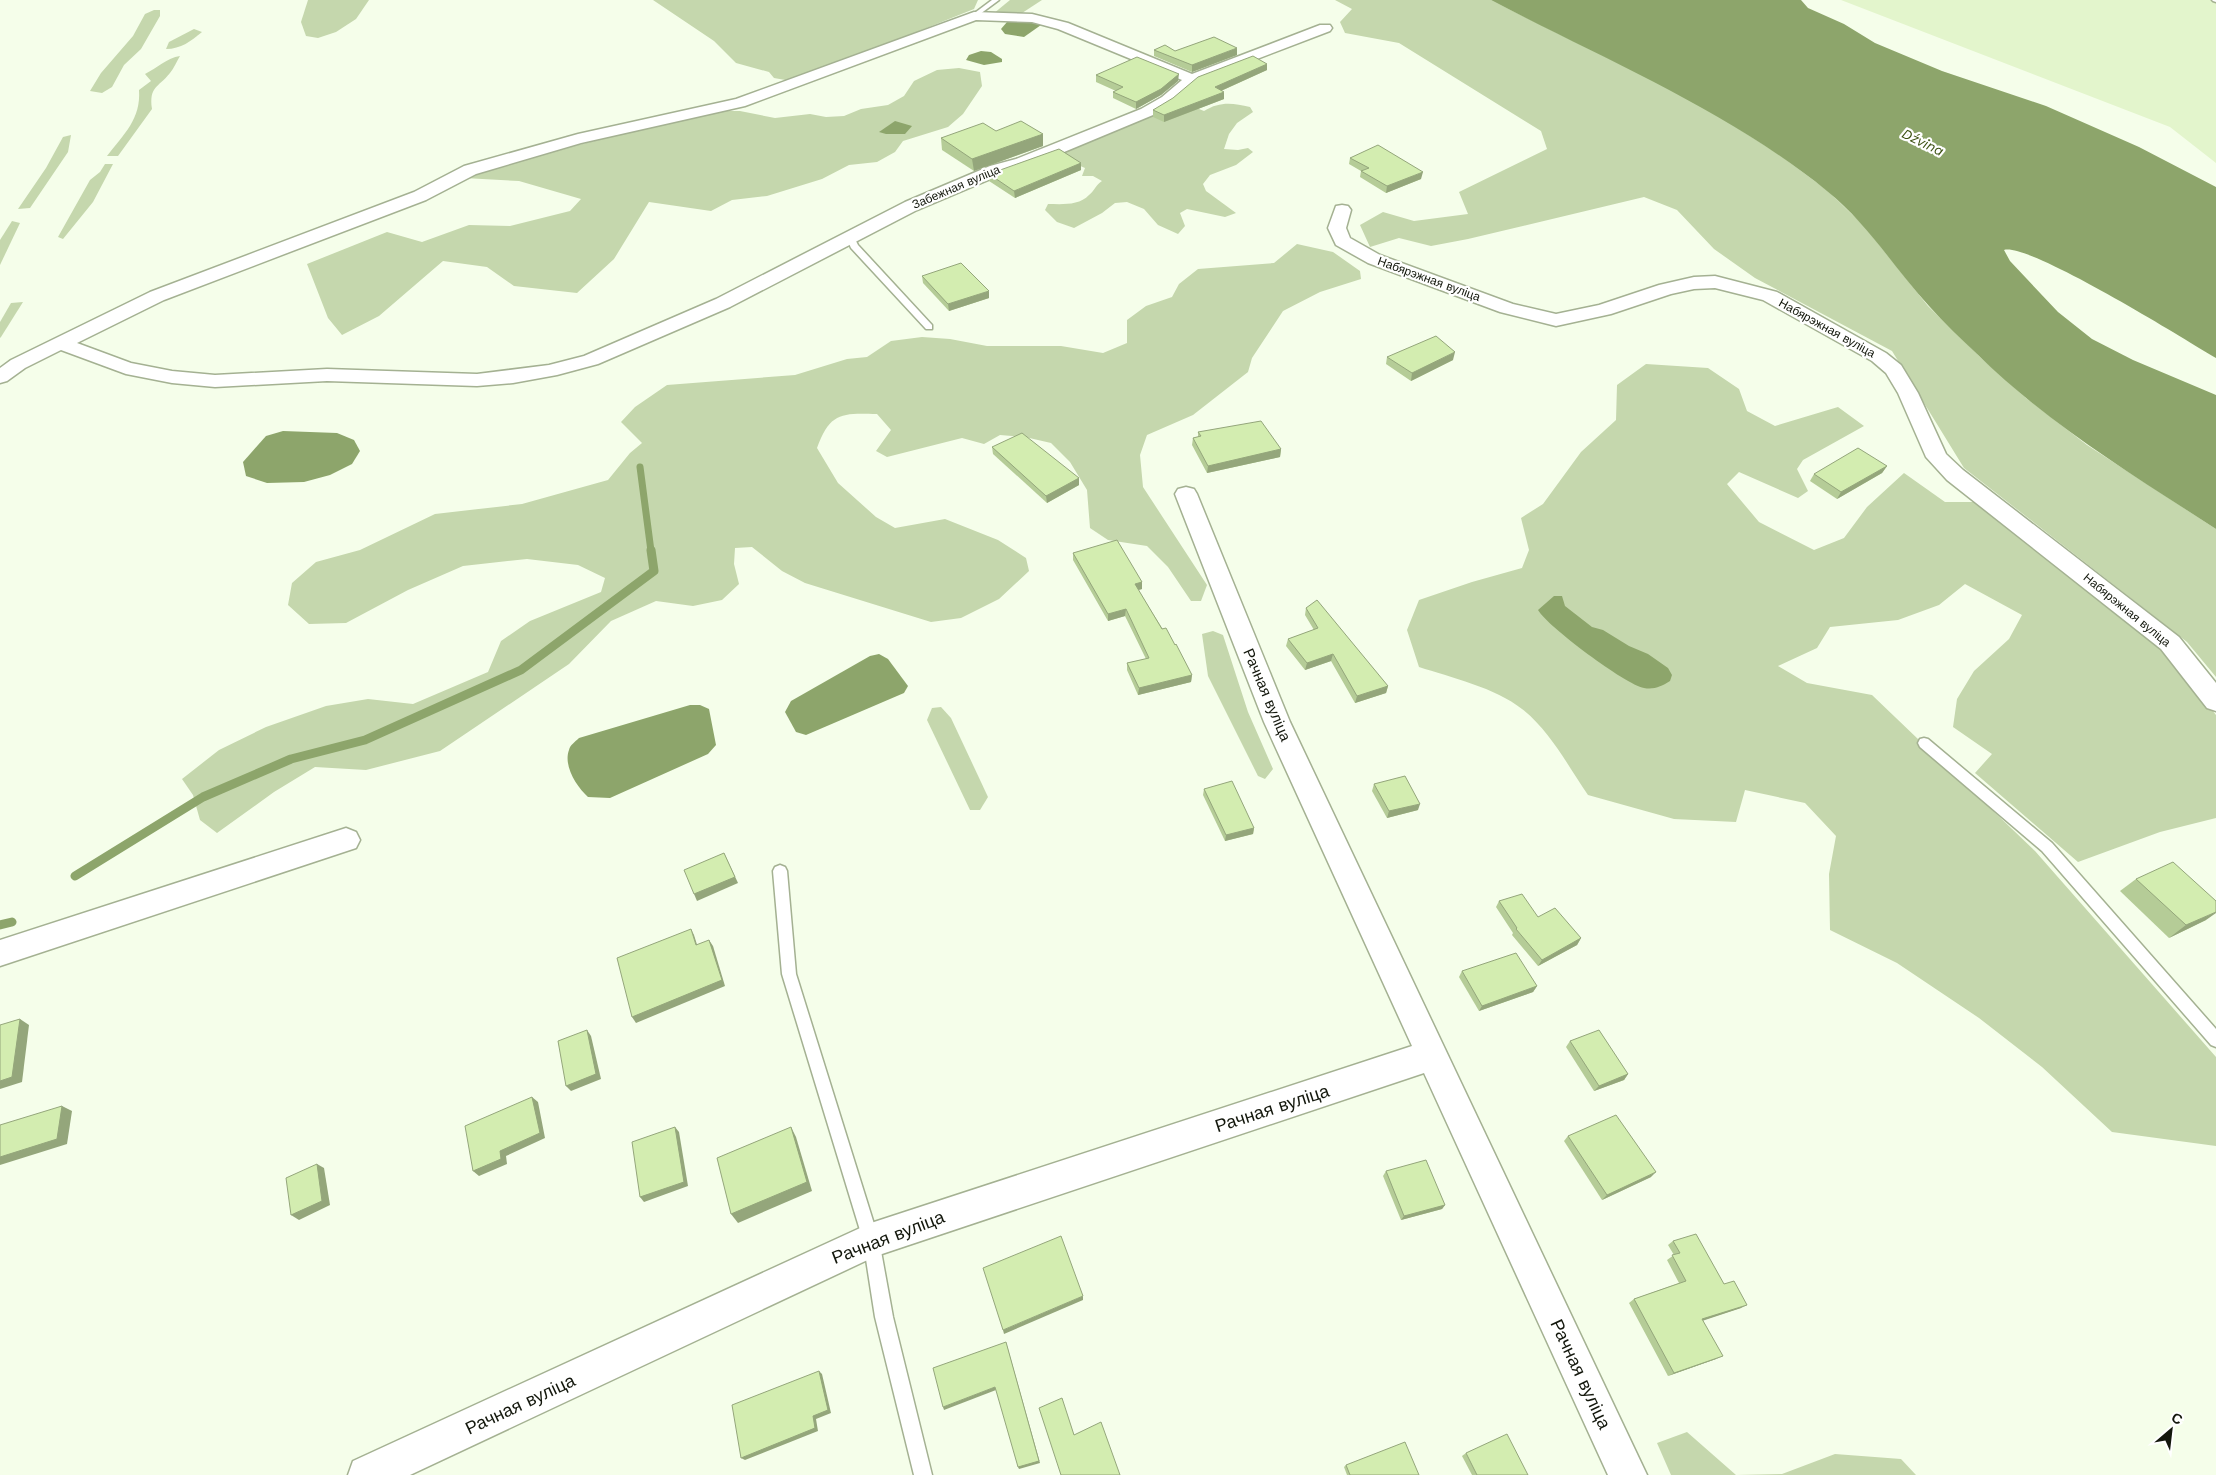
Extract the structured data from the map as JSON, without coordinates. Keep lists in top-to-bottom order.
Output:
{
  "streets": {
    "street": ["Забежная вуліца", "Набярэжная вуліца", "Рачная вуліца"]
  },
  "water": ["Dźvina"],
  "north": "top right"
}
